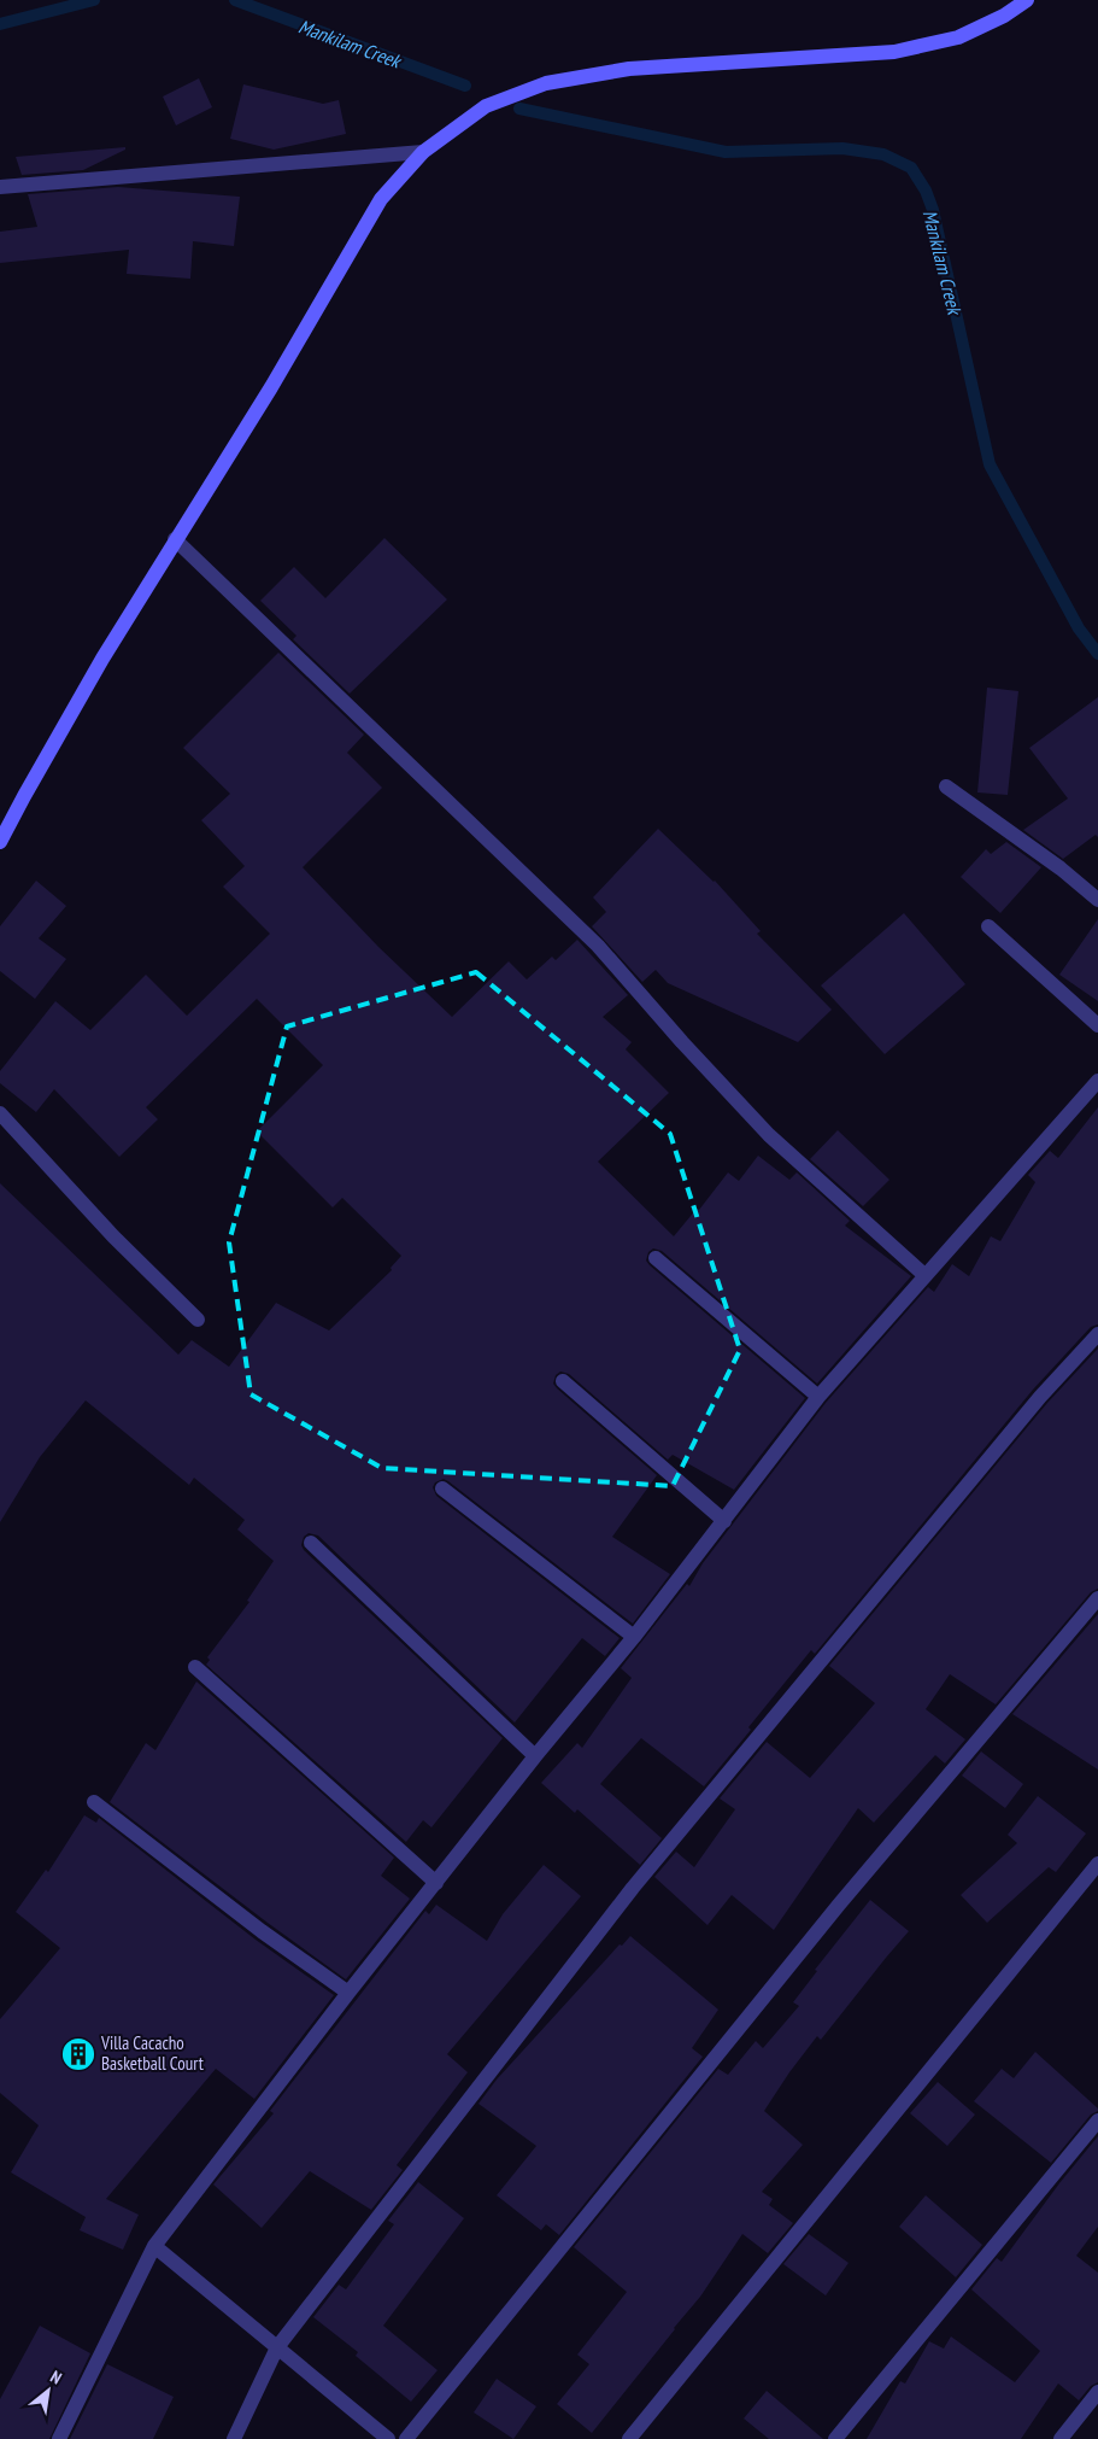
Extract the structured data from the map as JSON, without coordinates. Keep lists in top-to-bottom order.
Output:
{
  "water": ["Mankilam Creek"],
  "places": {
    "building": ["Villa Cacacho Basketball Court"]
  },
  "north": "top right"
}
